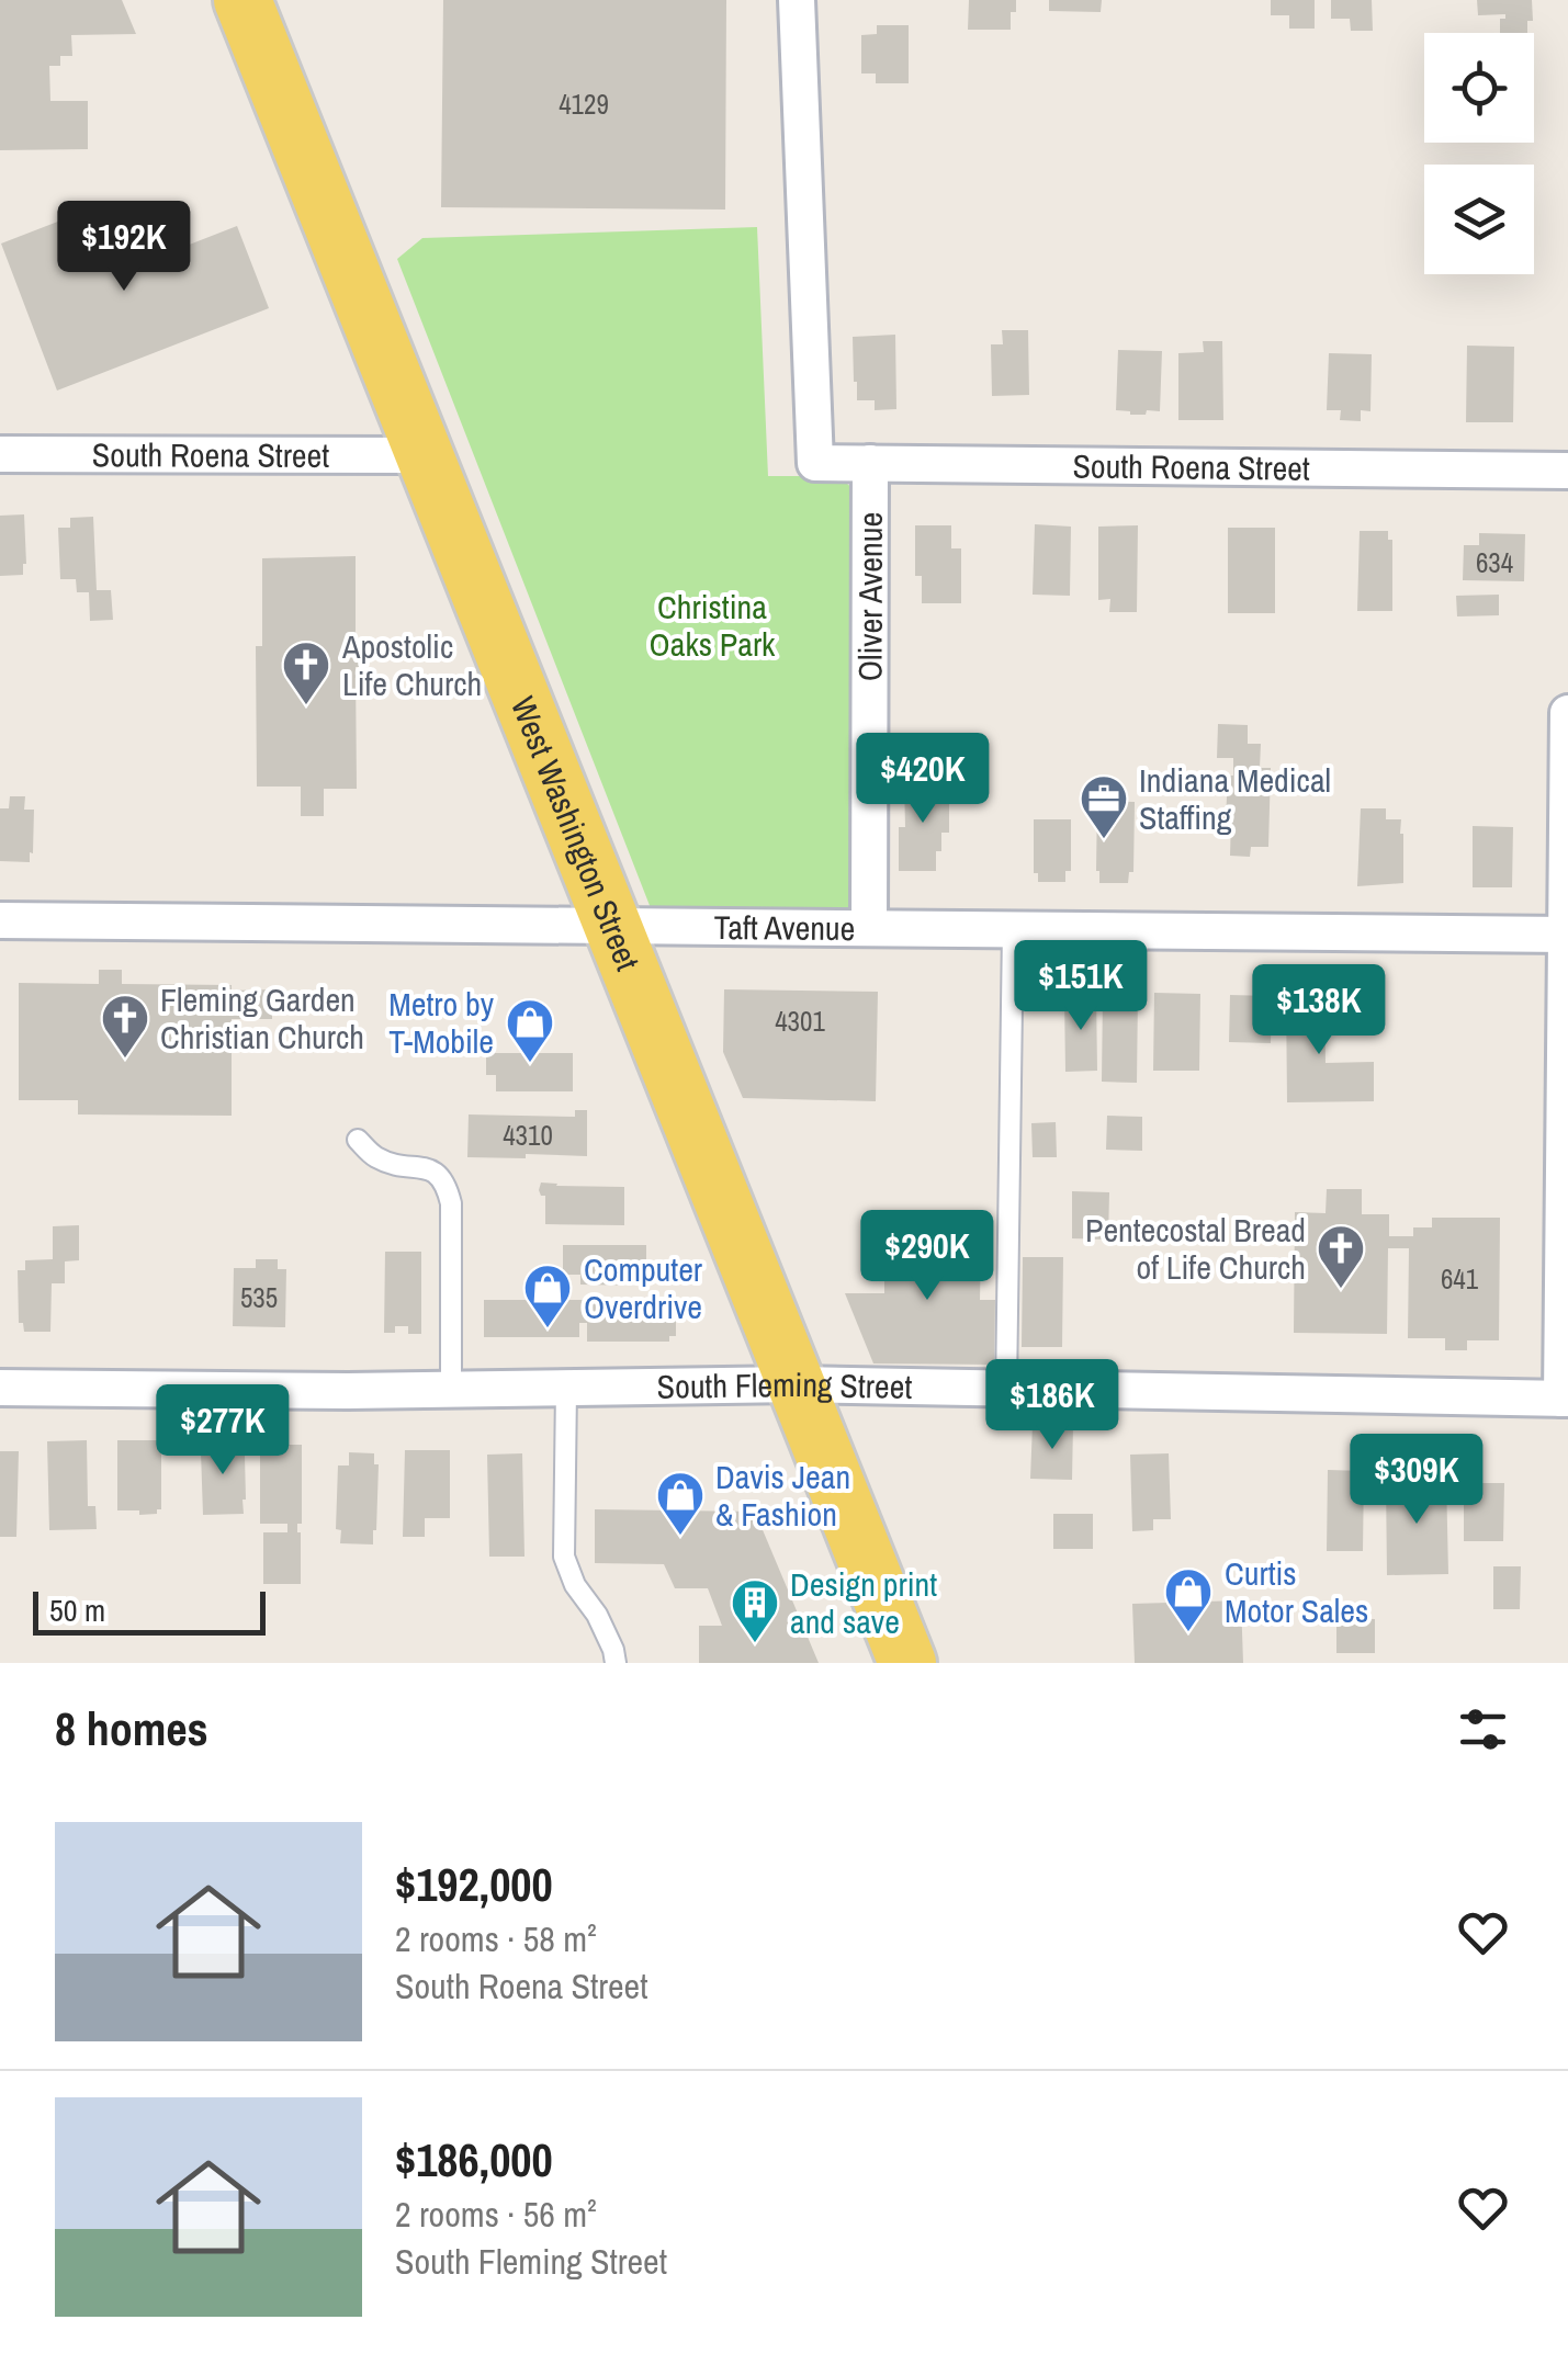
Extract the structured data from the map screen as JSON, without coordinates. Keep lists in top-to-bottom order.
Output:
{
  "streets": {
    "main road": ["West Washington Street"],
    "street": [
      "South Roena Street",
      "Oliver Avenue",
      "Taft Avenue",
      "South Fleming Street"
    ]
  },
  "crossings": [
    ["South Roena Street", "Oliver Avenue"],
    ["South Roena Street", "West Washington Street"],
    ["Oliver Avenue", "Taft Avenue"],
    ["West Washington Street", "Taft Avenue"],
    ["West Washington Street", "South Fleming Street"]
  ],
  "parks": ["Christina Oaks Park"],
  "places": {
    "church": ["Apostolic Life Church", "Fleming Garden Christian Church", "Pentecostal Bread of Life Church"],
    "office": ["Indiana Medical Staffing"],
    "shop": [
      "Metro by T-Mobile",
      "Computer Overdrive",
      "Davis Jean & Fashion",
      "Curtis Motor Sales"
    ],
    "building": ["Design print and save"]
  },
  "house_numbers": [
    "4129",
    "634",
    "4301",
    "4310",
    "641",
    "535"
  ],
  "scale_bar": "50 m",
  "page": {
    "price": [
      "$192K",
      "$420K",
      "$151K",
      "$138K",
      "$290K",
      "$186K",
      "$277K",
      "$309K"
    ],
    "scale": "50 m",
    "heading": "8 homes",
    "list": [
      {
        "name": "$192,000",
        "note": "2 rooms · 58 m² · South Roena Street"
      },
      {
        "name": "$186,000",
        "note": "2 rooms · 56 m² · South Fleming Street"
      }
    ]
  }
}
